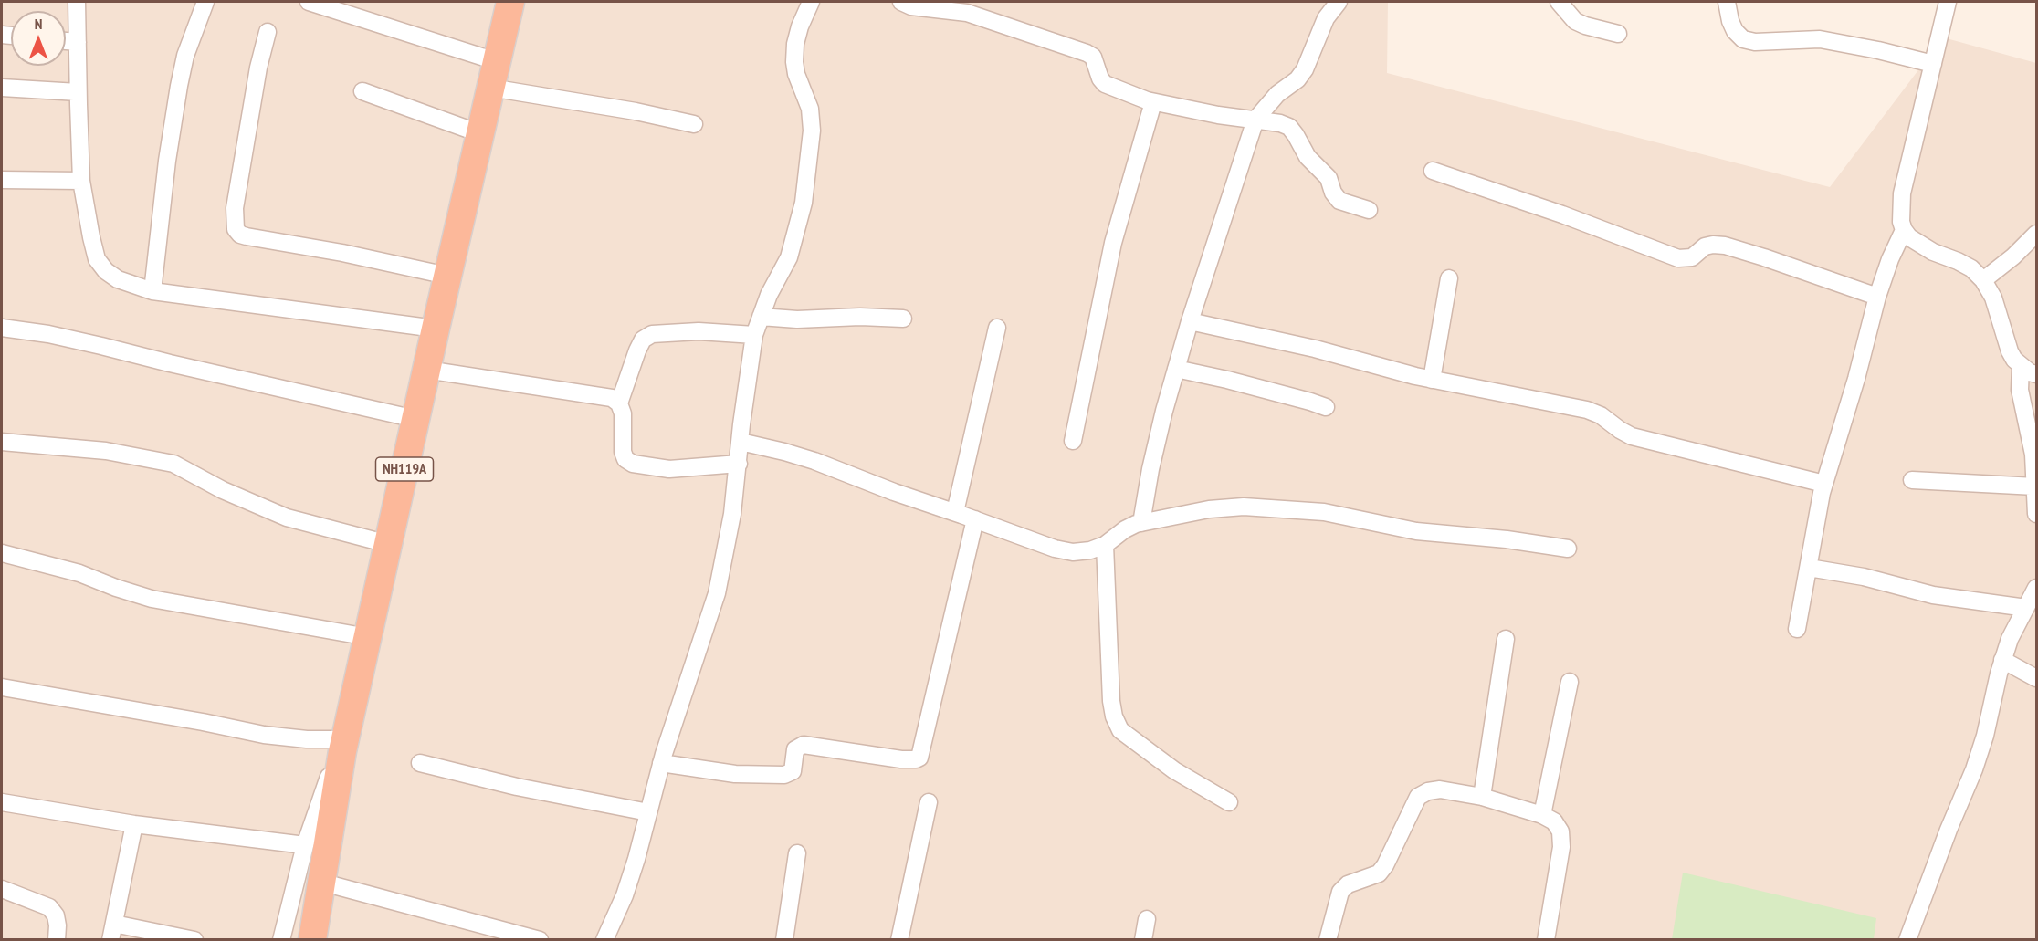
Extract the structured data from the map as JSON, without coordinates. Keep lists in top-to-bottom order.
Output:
{
  "streets": {
    "highway": ["NH119A"]
  },
  "north": "top"
}
